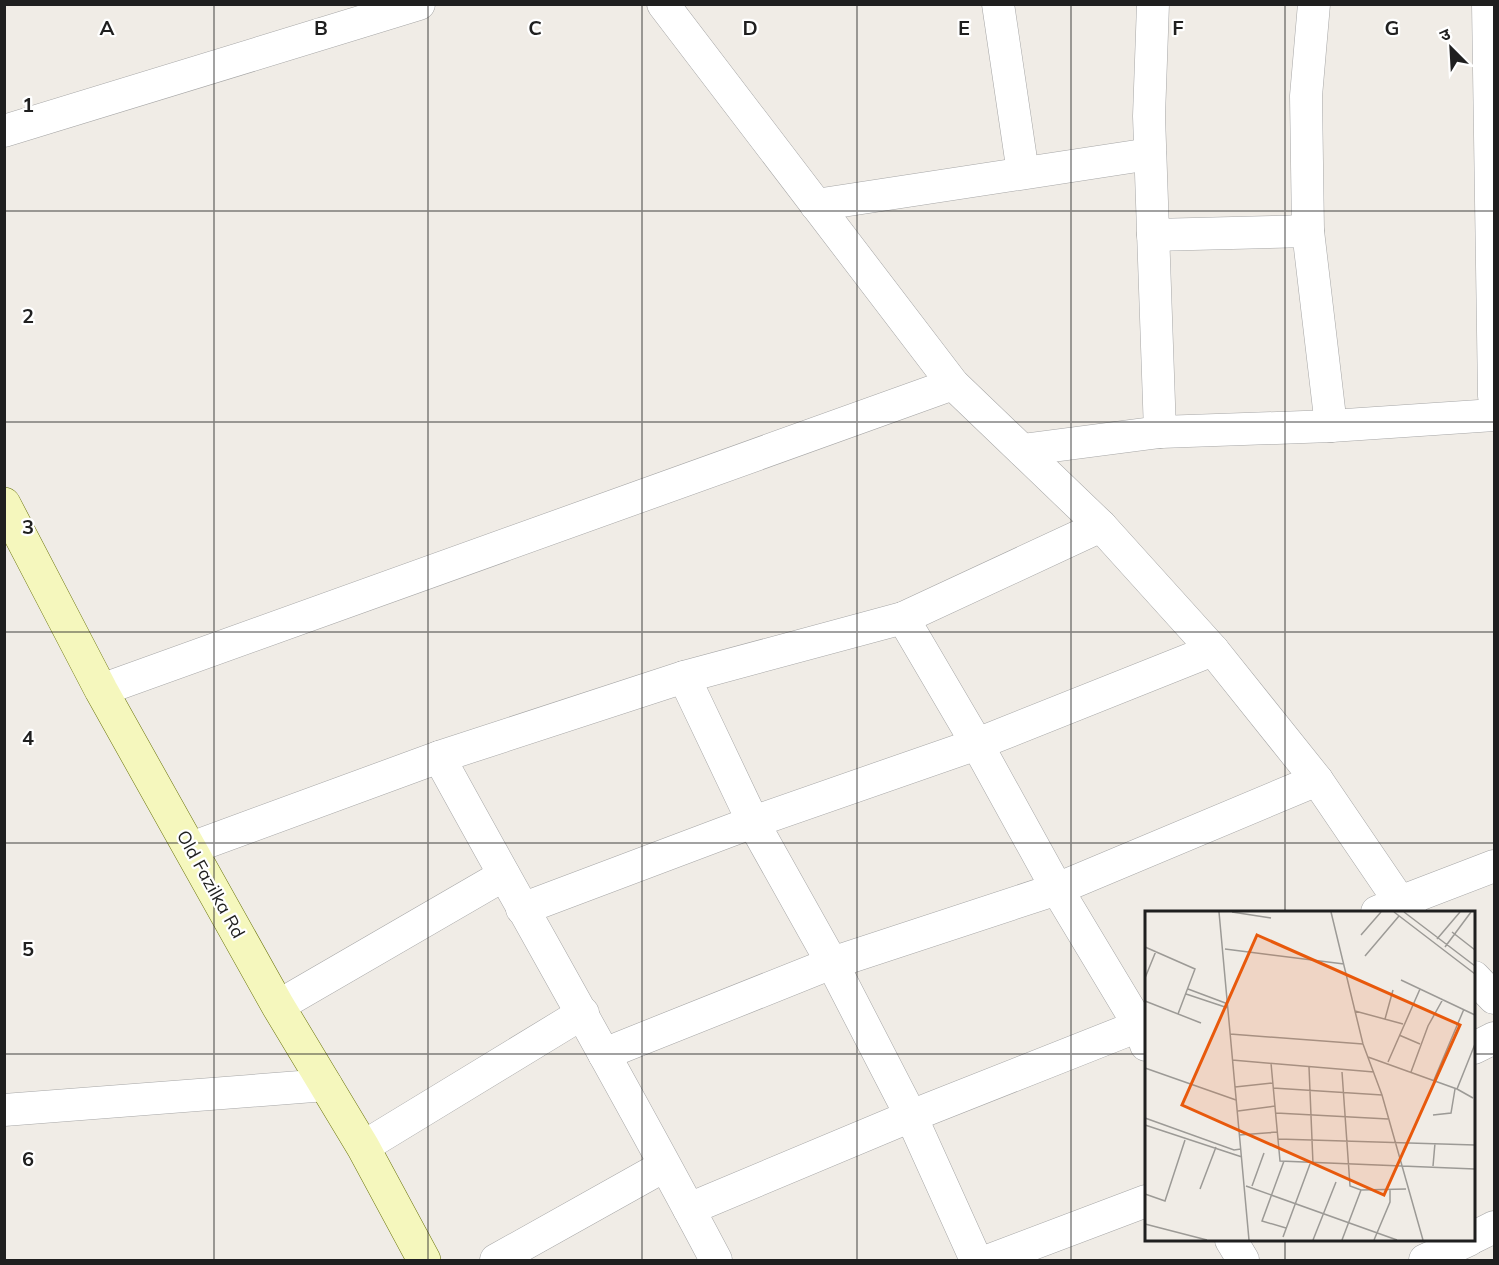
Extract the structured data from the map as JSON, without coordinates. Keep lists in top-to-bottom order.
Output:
{
  "streets": {
    "main road": ["Old Fazilka Rd"]
  },
  "north": "top left",
  "grid": {
    "columns": [
      "A",
      "B",
      "C",
      "D",
      "E",
      "F",
      "G"
    ],
    "rows": [
      "1",
      "2",
      "3",
      "4",
      "5",
      "6"
    ]
  }
}
